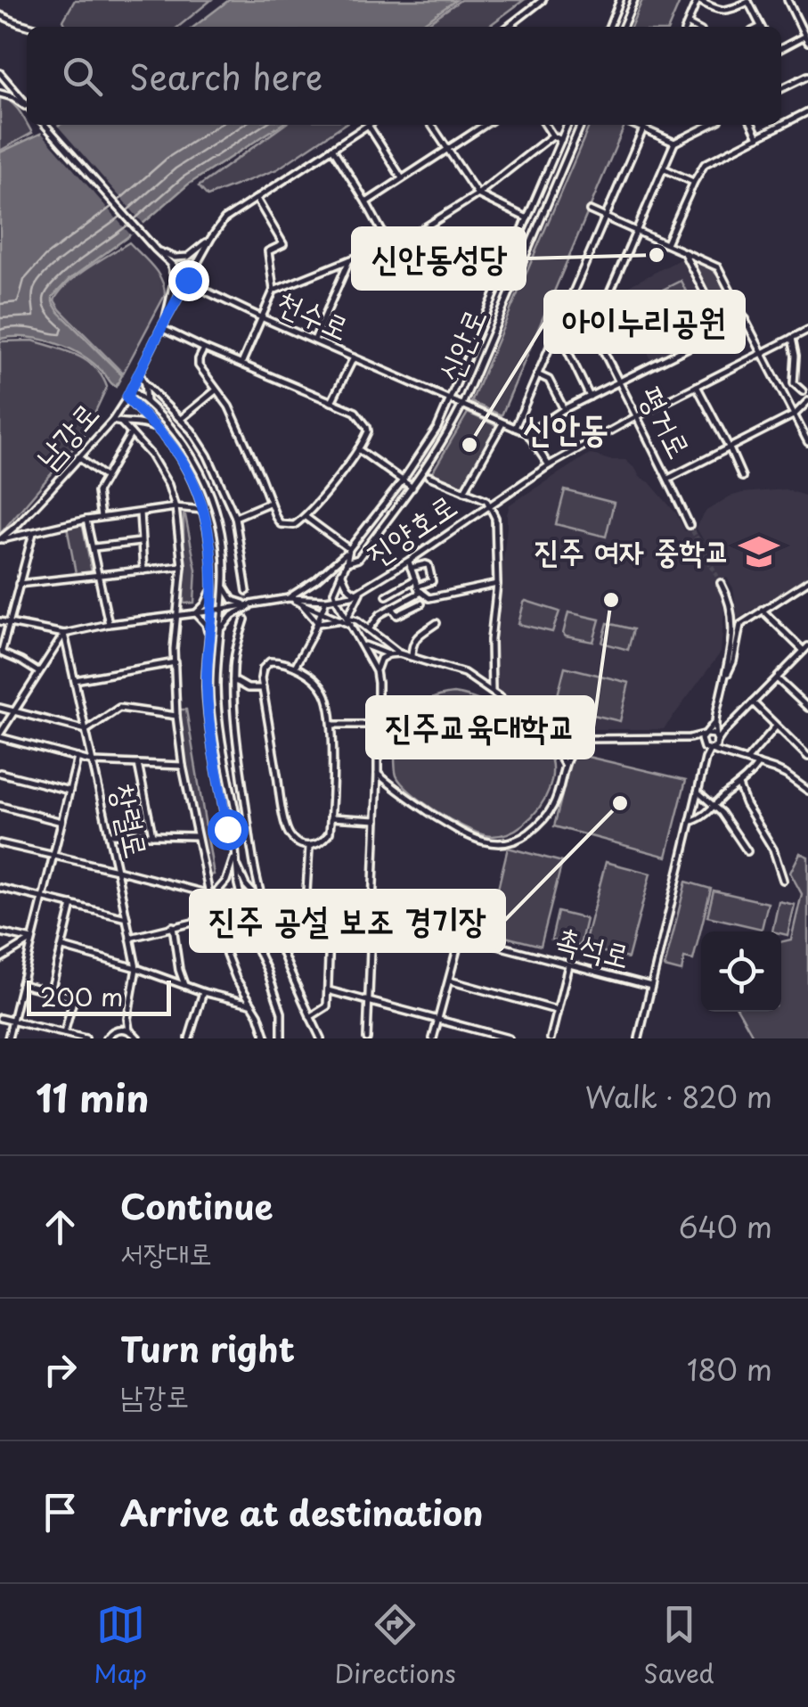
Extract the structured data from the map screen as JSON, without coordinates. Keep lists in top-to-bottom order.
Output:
{
  "streets": {
    "street": [
      "천수로",
      "신안로",
      "평거로",
      "남강로",
      "진양호로",
      "창렬로",
      "촉석로"
    ]
  },
  "crossings": [
    ["천수로", "신안로"],
    ["천수로", "남강로"],
    ["신안로", "진양호로"],
    ["평거로", "진양호로"],
    ["진양호로", "창렬로"],
    ["창렬로", "촉석로"]
  ],
  "districts": ["신안동"],
  "places": {
    "other": [
      "신안동성당",
      "아이누리공원",
      "진주교육대학교",
      "진주 공설 보조 경기장"
    ],
    "school or university": ["진주 여자 중학교"]
  },
  "scale_bar": "200 m",
  "page": {
    "search": "Search here",
    "scale": "200 m",
    "heading": ["11 min", "Walk · 820 m"],
    "list": [
      ["Continue", "서장대로", "640 m"],
      ["Turn right", "남강로", "180 m"],
      "Arrive at destination"
    ],
    "nav": ["Map", "Directions", "Saved"]
  }
}
